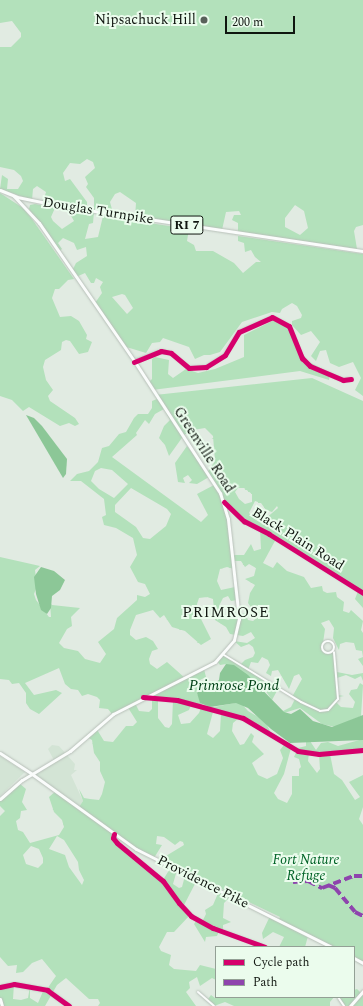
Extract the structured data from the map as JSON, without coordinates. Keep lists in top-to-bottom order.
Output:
{
  "streets": {
    "main road": [
      "Douglas Turnpike",
      "RI 7",
      "Greenville Road",
      "Providence Pike"
    ],
    "street": ["Black Plain Road"]
  },
  "crossings": [
    ["Douglas Turnpike", "Greenville Road"],
    ["Greenville Road", "Black Plain Road"],
    ["Greenville Road", "Providence Pike"]
  ],
  "districts": ["PRIMROSE"],
  "water": ["Primrose Pond"],
  "parks": ["Fort Nature Refuge"],
  "places": ["Nipsachuck Hill"],
  "legend": ["Cycle path", "Path"],
  "scale_bar": "200 m"
}
